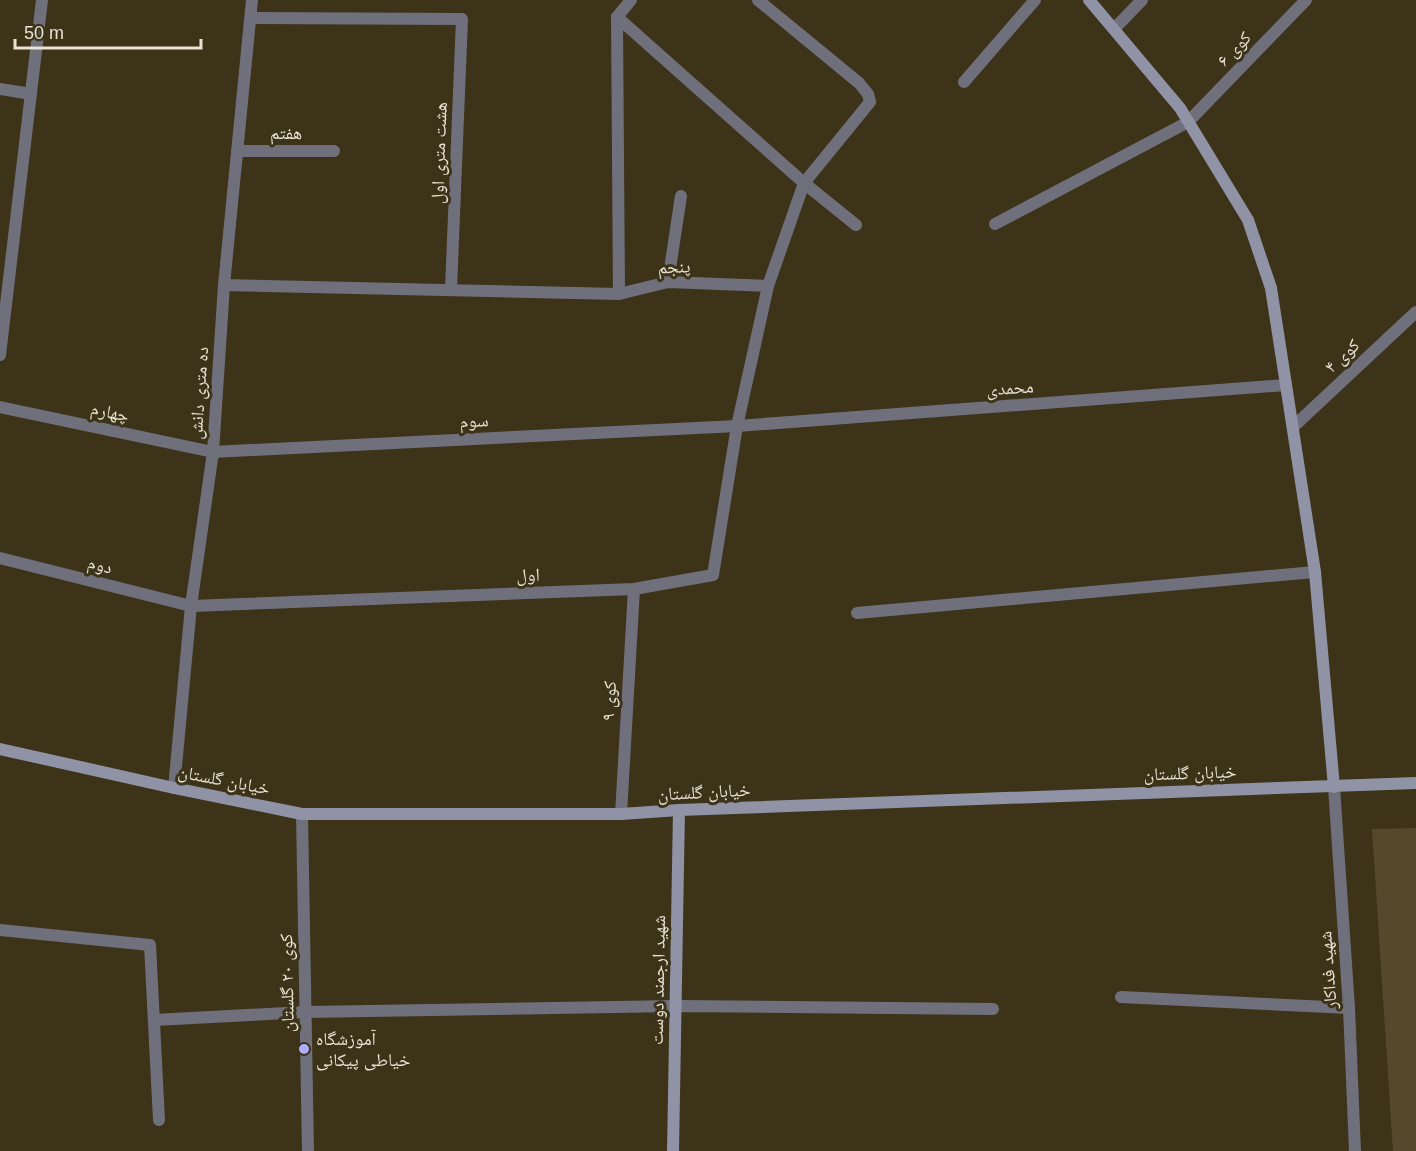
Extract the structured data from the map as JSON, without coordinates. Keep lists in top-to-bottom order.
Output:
{
  "streets": {
    "main road": ["خیابان گلستان", "شهید ارجمند دوست"],
    "street": [
      "کوی ۶",
      "هفتم",
      "هشت متری اول",
      "پنجم",
      "کوی ۴",
      "محمدی",
      "ده متری دانش",
      "چهارم",
      "سوم",
      "دوم",
      "اول",
      "کوی ۹",
      "شهید فداکار",
      "کوی ۲۰ گلستان"
    ]
  },
  "crossings": [
    ["هفتم", "ده متری دانش"],
    ["هشت متری اول", "پنجم"],
    ["هشت متری اول", "ده متری دانش"],
    ["پنجم", "ده متری دانش"],
    ["محمدی", "سوم"],
    ["محمدی", "اول"],
    ["ده متری دانش", "چهارم"],
    ["ده متری دانش", "سوم"],
    ["ده متری دانش", "دوم"],
    ["ده متری دانش", "اول"],
    ["ده متری دانش", "خیابان گلستان"],
    ["چهارم", "سوم"],
    ["سوم", "اول"],
    ["دوم", "اول"],
    ["اول", "کوی ۹"],
    ["کوی ۹", "خیابان گلستان"],
    ["خیابان گلستان", "شهید فداکار"],
    ["خیابان گلستان", "شهید ارجمند دوست"],
    ["خیابان گلستان", "کوی ۲۰ گلستان"]
  ],
  "places": ["آموزشگاه خیاطی پیکانی"],
  "scale_bar": "50 m"
}
